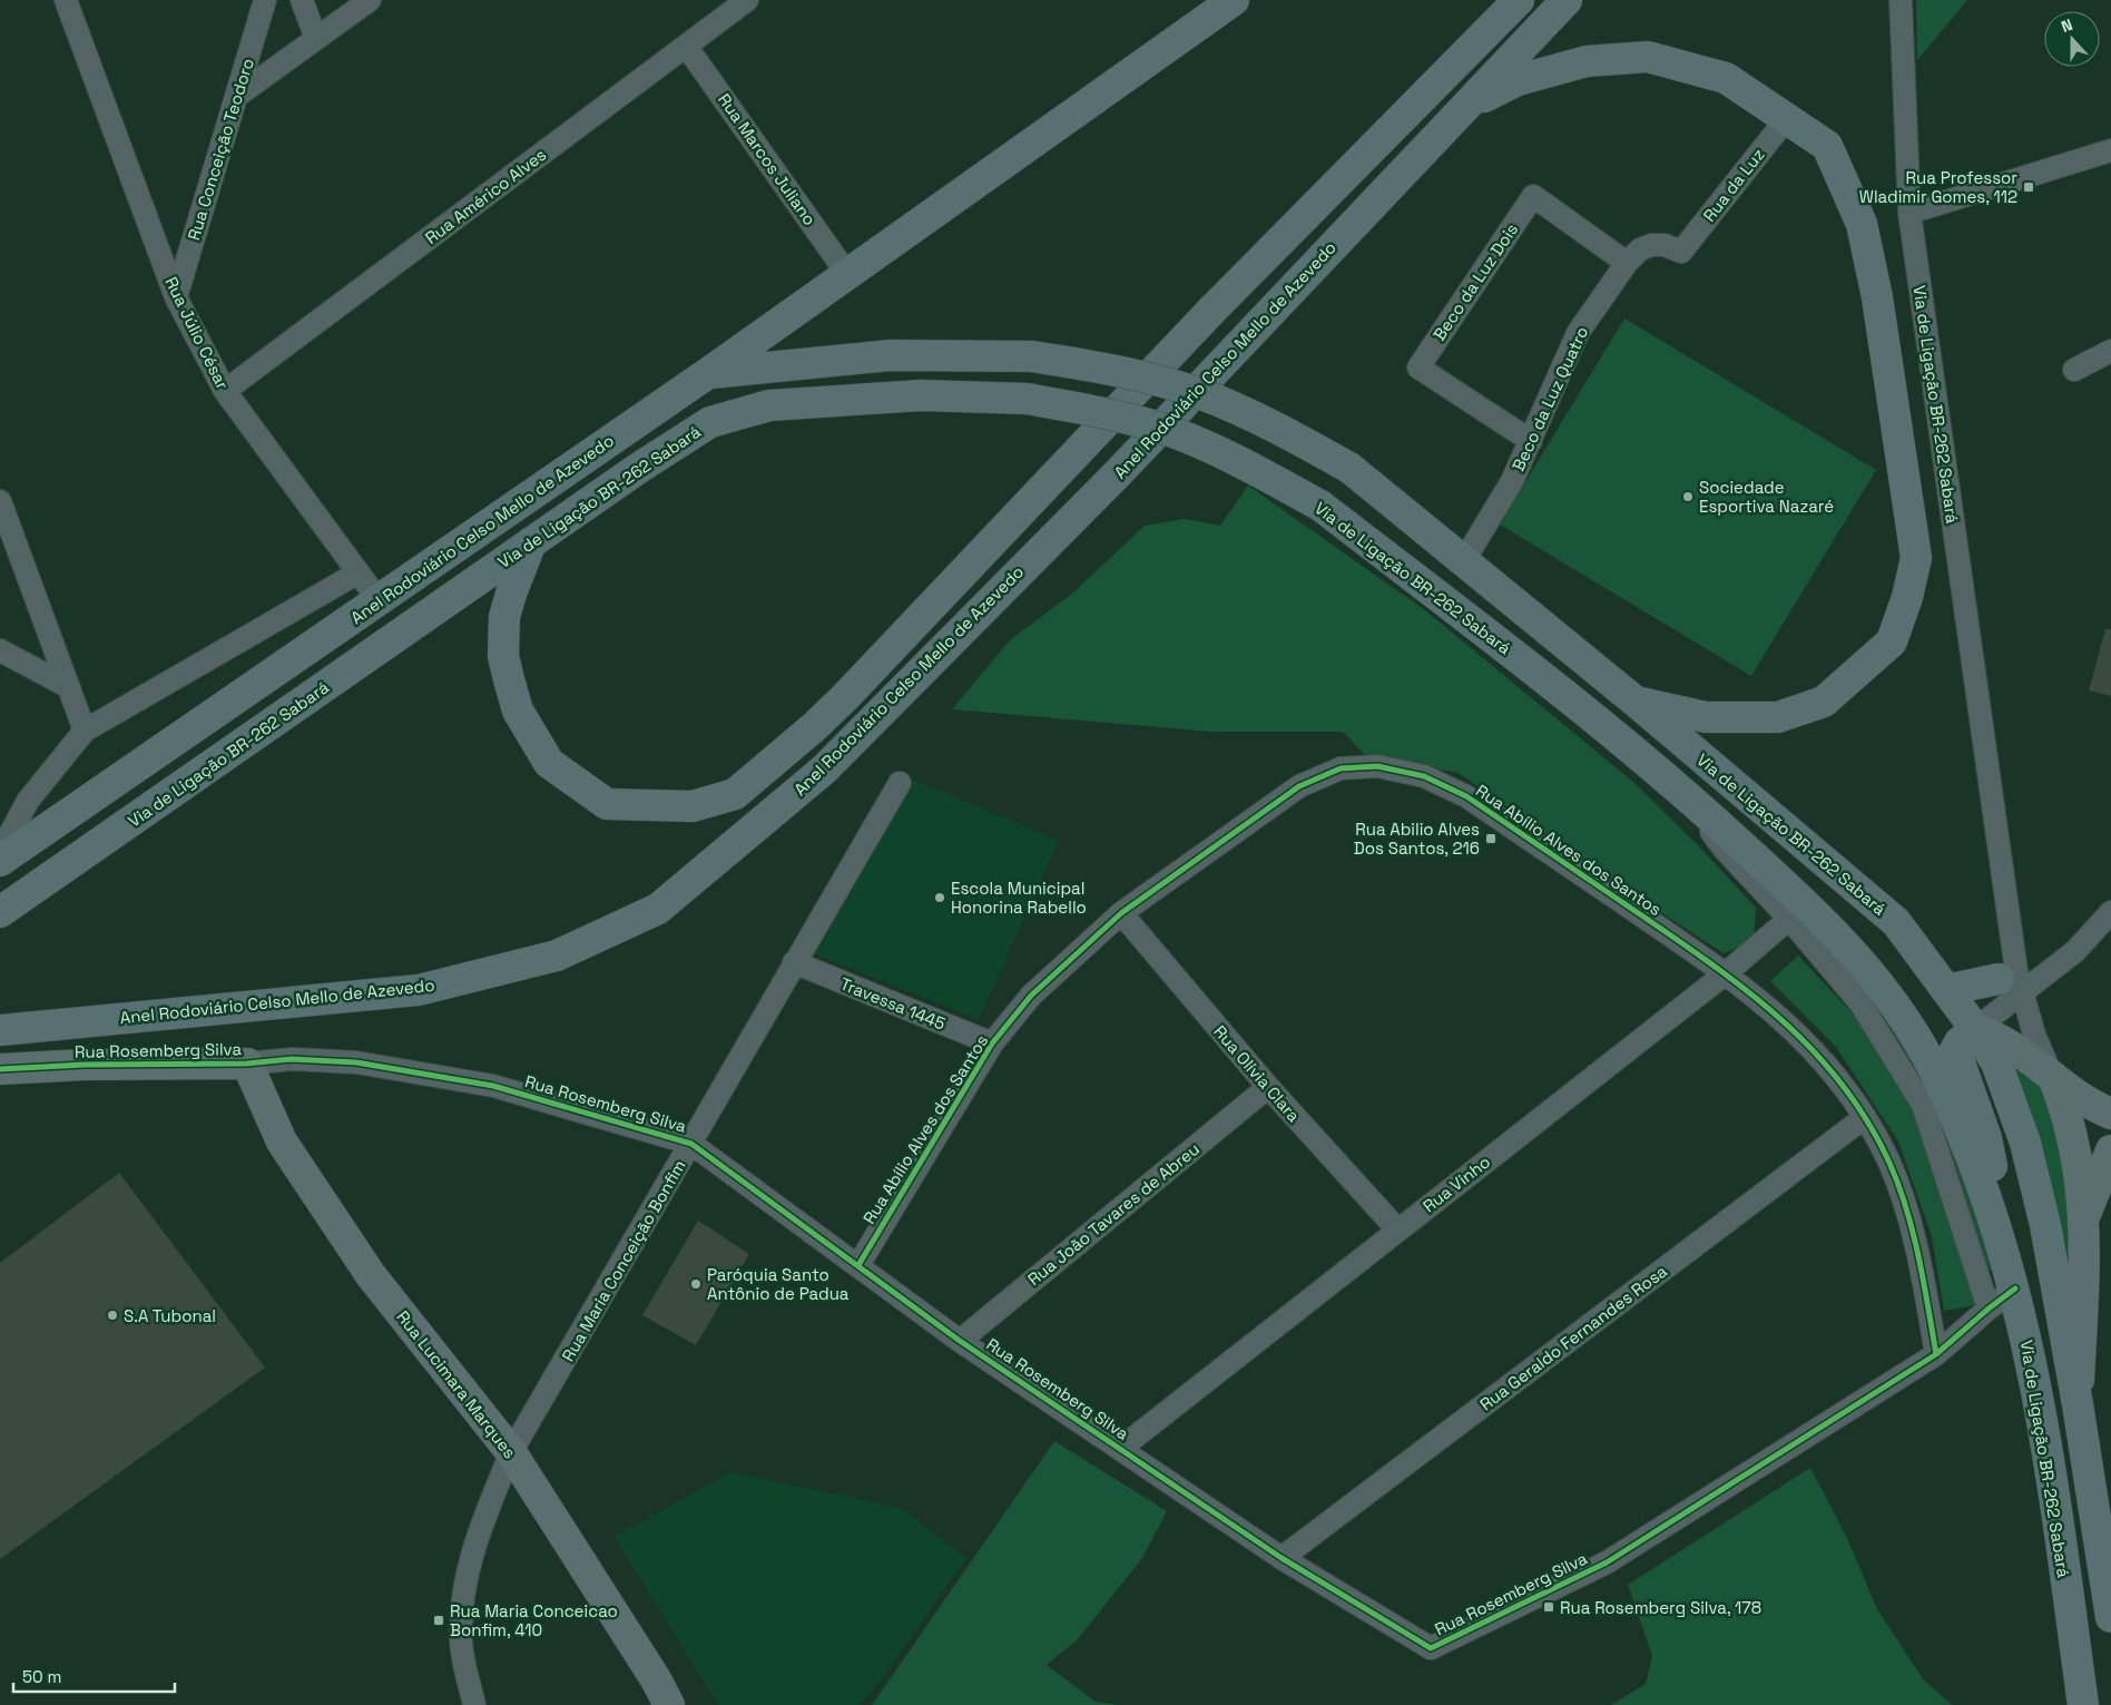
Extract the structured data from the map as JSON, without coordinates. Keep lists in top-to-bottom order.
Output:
{
  "streets": {
    "highway": ["Anel Rodoviário Celso Mello de Azevedo", "Via de Ligação BR-262 Sabará"],
    "street": [
      "Rua Conceição Teodoro",
      "Rua Marcos Juliano",
      "Rua da Luz",
      "Rua Américo Alves",
      "Beco da Luz Dois",
      "Rua Júlio César",
      "Beco da Luz Quatro",
      "Rua Abílio Alves dos Santos",
      "Travessa 1445",
      "Rua Rosemberg Silva",
      "Rua Olívia Clara",
      "Rua Vinho",
      "Rua João Tavares de Abreu",
      "Rua Maria Conceição Bonfim",
      "Rua Geraldo Fernandes Rosa",
      "Rua Lucimara Marques"
    ]
  },
  "crossings": [
    ["Rua Conceição Teodoro", "Rua Júlio César"],
    ["Rua Marcos Juliano", "Rua Américo Alves"],
    ["Rua Marcos Juliano", "Anel Rodoviário Celso Mello de Azevedo"],
    ["Rua da Luz", "Beco da Luz Quatro"],
    ["Rua Américo Alves", "Rua Júlio César"],
    ["Beco da Luz Dois", "Beco da Luz Quatro"],
    ["Rua Júlio César", "Anel Rodoviário Celso Mello de Azevedo"],
    ["Anel Rodoviário Celso Mello de Azevedo", "Via de Ligação BR-262 Sabará"],
    ["Beco da Luz Quatro", "Via de Ligação BR-262 Sabará"],
    ["Via de Ligação BR-262 Sabará", "Rua Rosemberg Silva"],
    ["Via de Ligação BR-262 Sabará", "Rua Vinho"],
    ["Rua Abílio Alves dos Santos", "Travessa 1445"],
    ["Rua Abílio Alves dos Santos", "Rua Rosemberg Silva"],
    ["Rua Abílio Alves dos Santos", "Rua Olívia Clara"],
    ["Rua Abílio Alves dos Santos", "Rua Vinho"],
    ["Rua Abílio Alves dos Santos", "Rua Geraldo Fernandes Rosa"],
    ["Travessa 1445", "Rua Maria Conceição Bonfim"],
    ["Rua Rosemberg Silva", "Rua Vinho"],
    ["Rua Rosemberg Silva", "Rua João Tavares de Abreu"],
    ["Rua Rosemberg Silva", "Rua Maria Conceição Bonfim"],
    ["Rua Rosemberg Silva", "Rua Geraldo Fernandes Rosa"],
    ["Rua Rosemberg Silva", "Rua Lucimara Marques"],
    ["Rua Olívia Clara", "Rua Vinho"],
    ["Rua Olívia Clara", "Rua João Tavares de Abreu"],
    ["Rua Maria Conceição Bonfim", "Rua Lucimara Marques"]
  ],
  "places": {
    "transit": [
      "Rua Professor Wladimir Gomes, 112",
      "Rua Abilio Alves Dos Santos, 216",
      "Rua Rosemberg Silva, 178",
      "Rua Maria Conceicao Bonfim, 410"
    ],
    "other": [
      "Sociedade Esportiva Nazaré",
      "Escola Municipal Honorina Rabello",
      "Paróquia Santo Antônio de Padua",
      "S.A Tubonal"
    ]
  },
  "scale_bar": "50 m",
  "north": "top"
}
